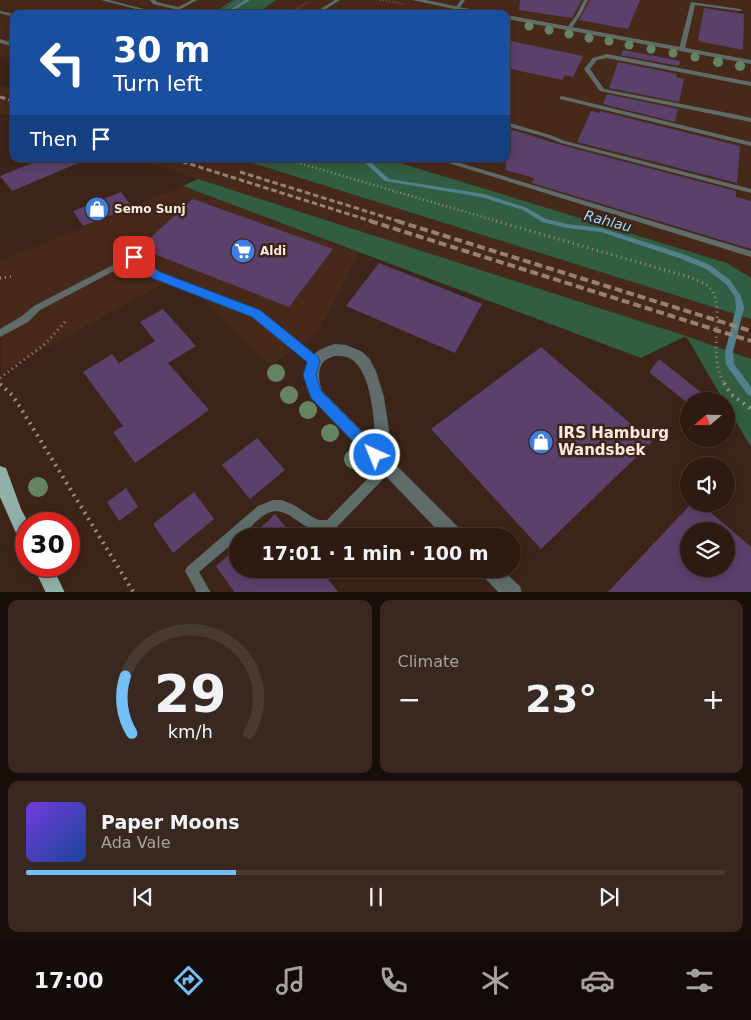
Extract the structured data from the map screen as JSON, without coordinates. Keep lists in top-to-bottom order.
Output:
{
  "water": ["Rahlau"],
  "places": {
    "shop": ["Semo Sunj", "IRS Hamburg Wandsbek"],
    "supermarket": ["Aldi"]
  },
  "north": "left",
  "page": {
    "turn": ["30 m", "Turn left"],
    "then": "Then",
    "limit": "30",
    "trip": "17:01 · 1 min · 100 m",
    "tile": "Climate",
    "heat": ["−", "23°", "+"],
    "song": ["Paper Moons", "Ada Vale"],
    "tabs": "17:00",
    "gauge": ["29", "km/h"]
  }
}
